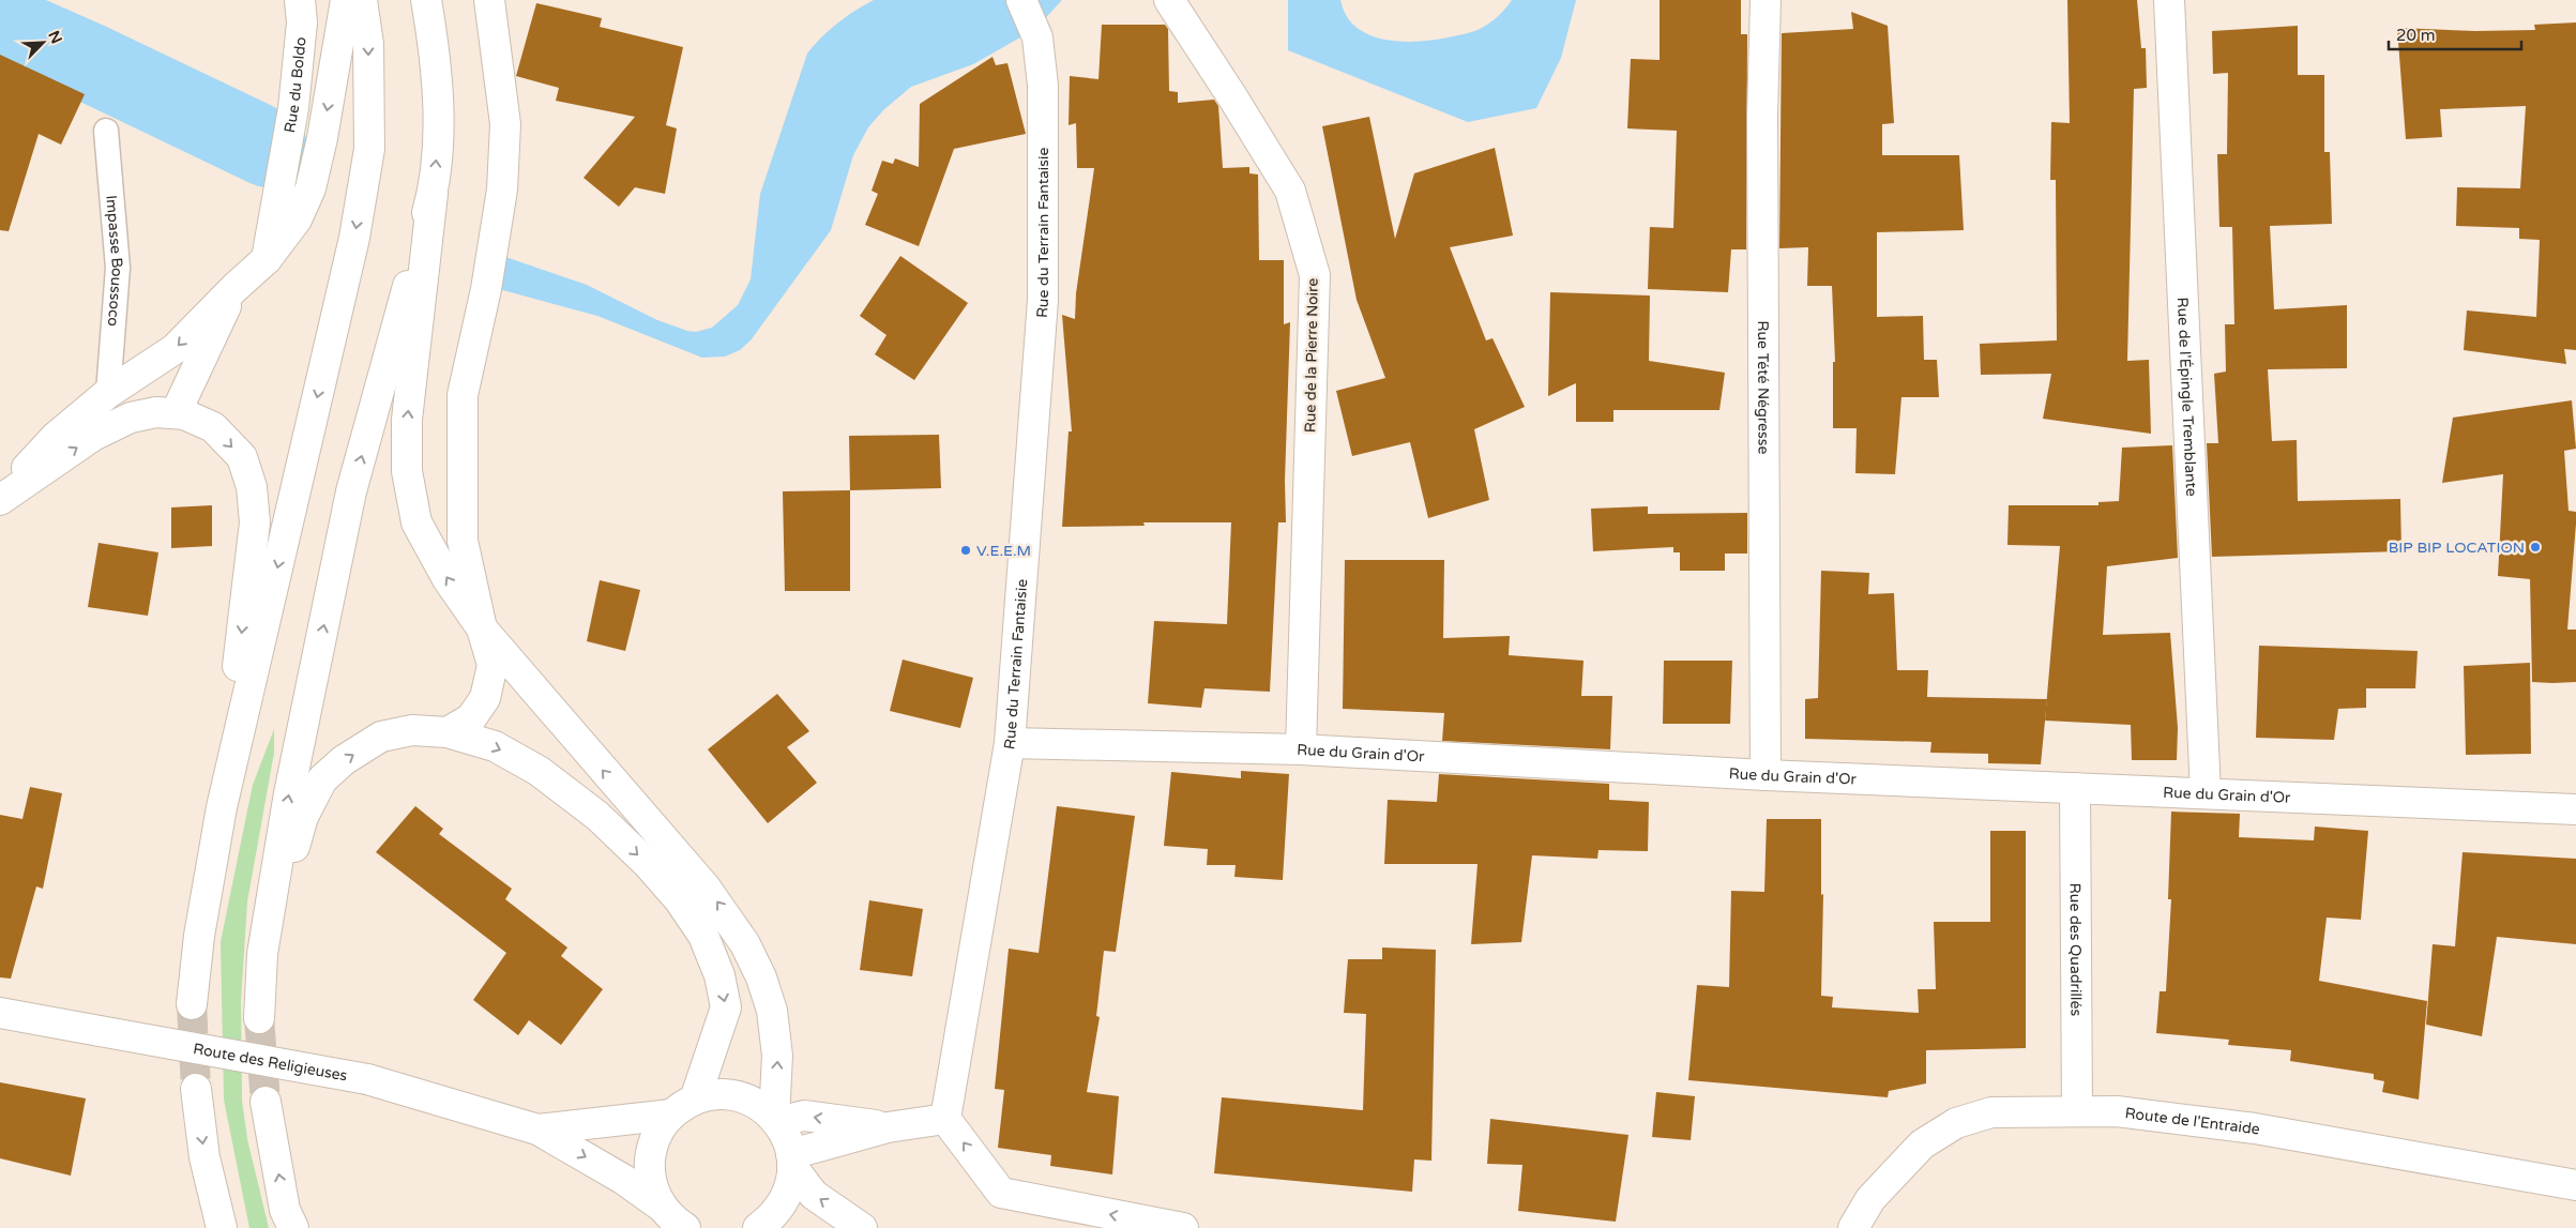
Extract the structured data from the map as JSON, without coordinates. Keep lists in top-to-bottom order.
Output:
{
  "streets": {
    "main road": [
      "Rue du Boldo",
      "Rue du Terrain Fantaisie",
      "Rue de la Pierre Noire",
      "Rue Tété Négresse",
      "Rue de l'Épingle Tremblante",
      "Rue du Grain d'Or",
      "Rue des Quadrillés",
      "Route des Religieuses",
      "Route de l'Entraide"
    ],
    "lane": ["Impasse Boussoco"]
  },
  "crossings": [
    ["Rue du Terrain Fantaisie", "Rue du Grain d'Or"],
    ["Rue de la Pierre Noire", "Rue du Grain d'Or"],
    ["Rue Tété Négresse", "Rue du Grain d'Or"],
    ["Rue de l'Épingle Tremblante", "Rue du Grain d'Or"],
    ["Rue du Grain d'Or", "Rue des Quadrillés"],
    ["Rue des Quadrillés", "Route de l'Entraide"]
  ],
  "places": ["BIP BIP LOCATION", "V.E.E.M"],
  "scale_bar": "20 m",
  "north": "top right"
}
